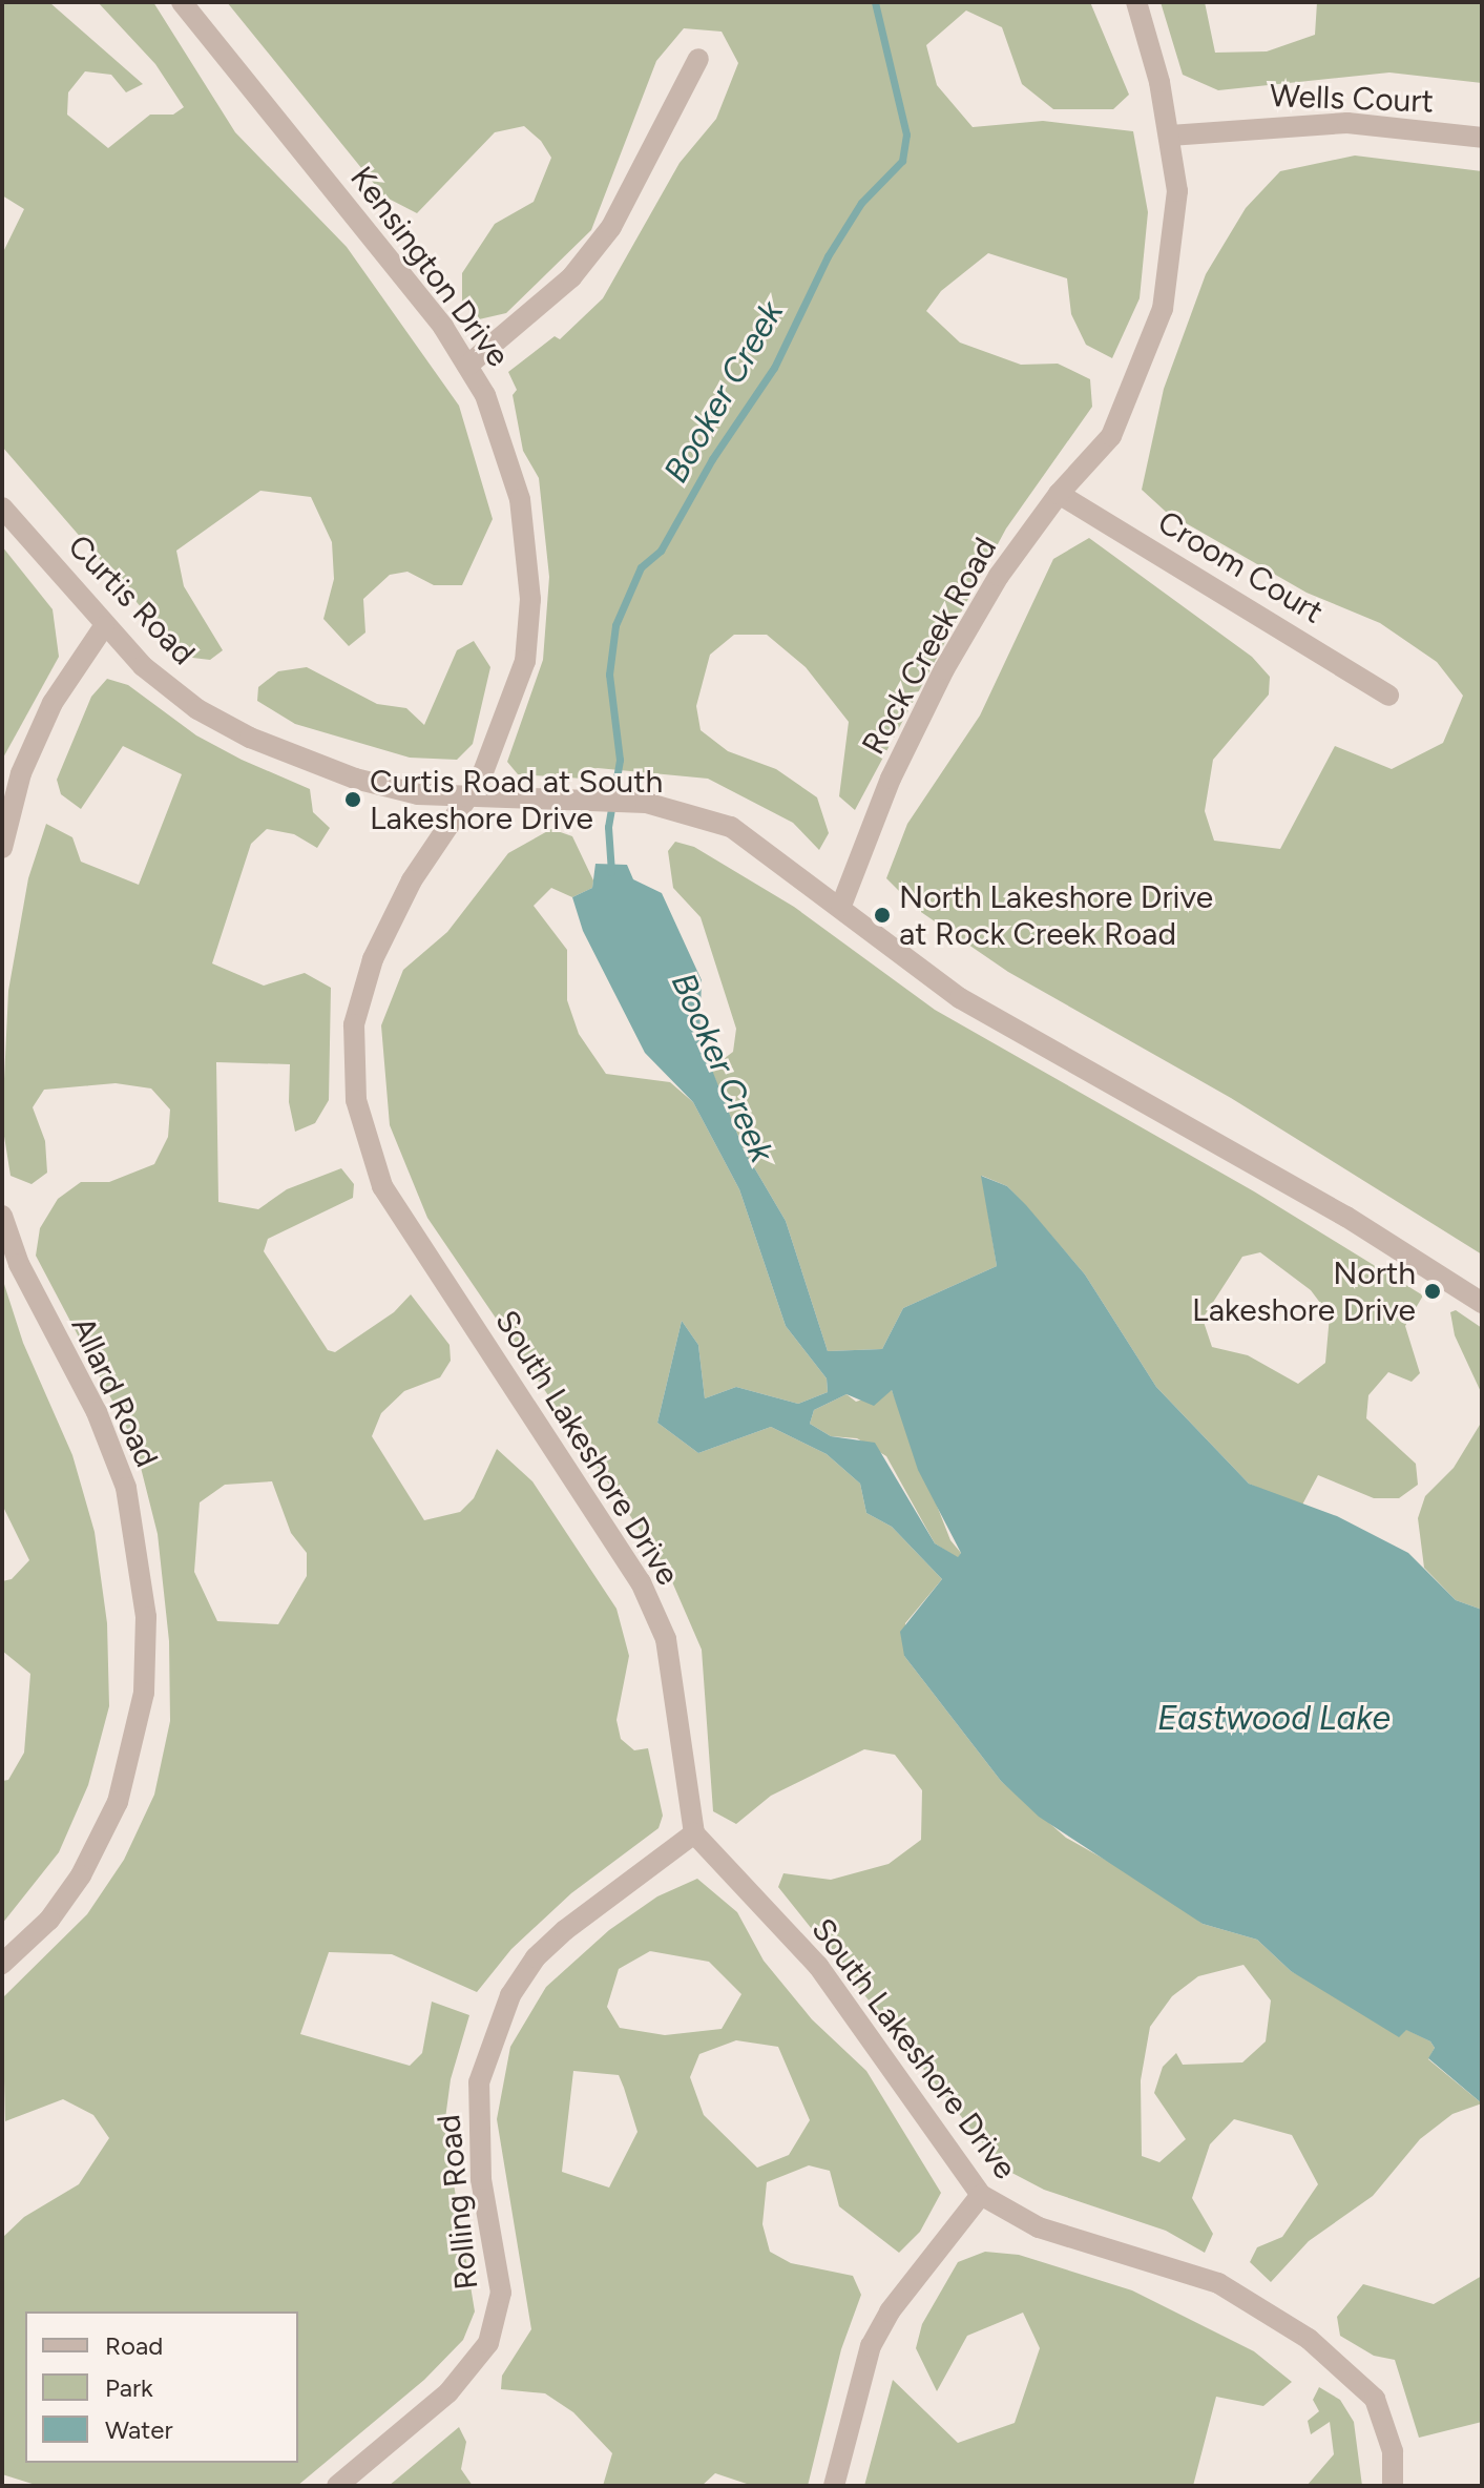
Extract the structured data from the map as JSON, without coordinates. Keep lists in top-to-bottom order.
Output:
{
  "streets": {
    "street": [
      "Wells Court",
      "Kensington Drive",
      "Croom Court",
      "Curtis Road",
      "Rock Creek Road",
      "Allard Road",
      "South Lakeshore Drive",
      "Rolling Road"
    ]
  },
  "crossings": [
    ["Wells Court", "Rock Creek Road"],
    ["Kensington Drive", "Curtis Road"],
    ["Kensington Drive", "South Lakeshore Drive"],
    ["Croom Court", "Rock Creek Road"],
    ["Curtis Road", "South Lakeshore Drive"],
    ["South Lakeshore Drive", "Rolling Road"]
  ],
  "water": ["Booker Creek", "Eastwood Lake"],
  "places": ["Curtis Road at South Lakeshore Drive", "North Lakeshore Drive at Rock Creek Road", "North Lakeshore Drive"],
  "legend": ["Road", "Park", "Water"]
}
